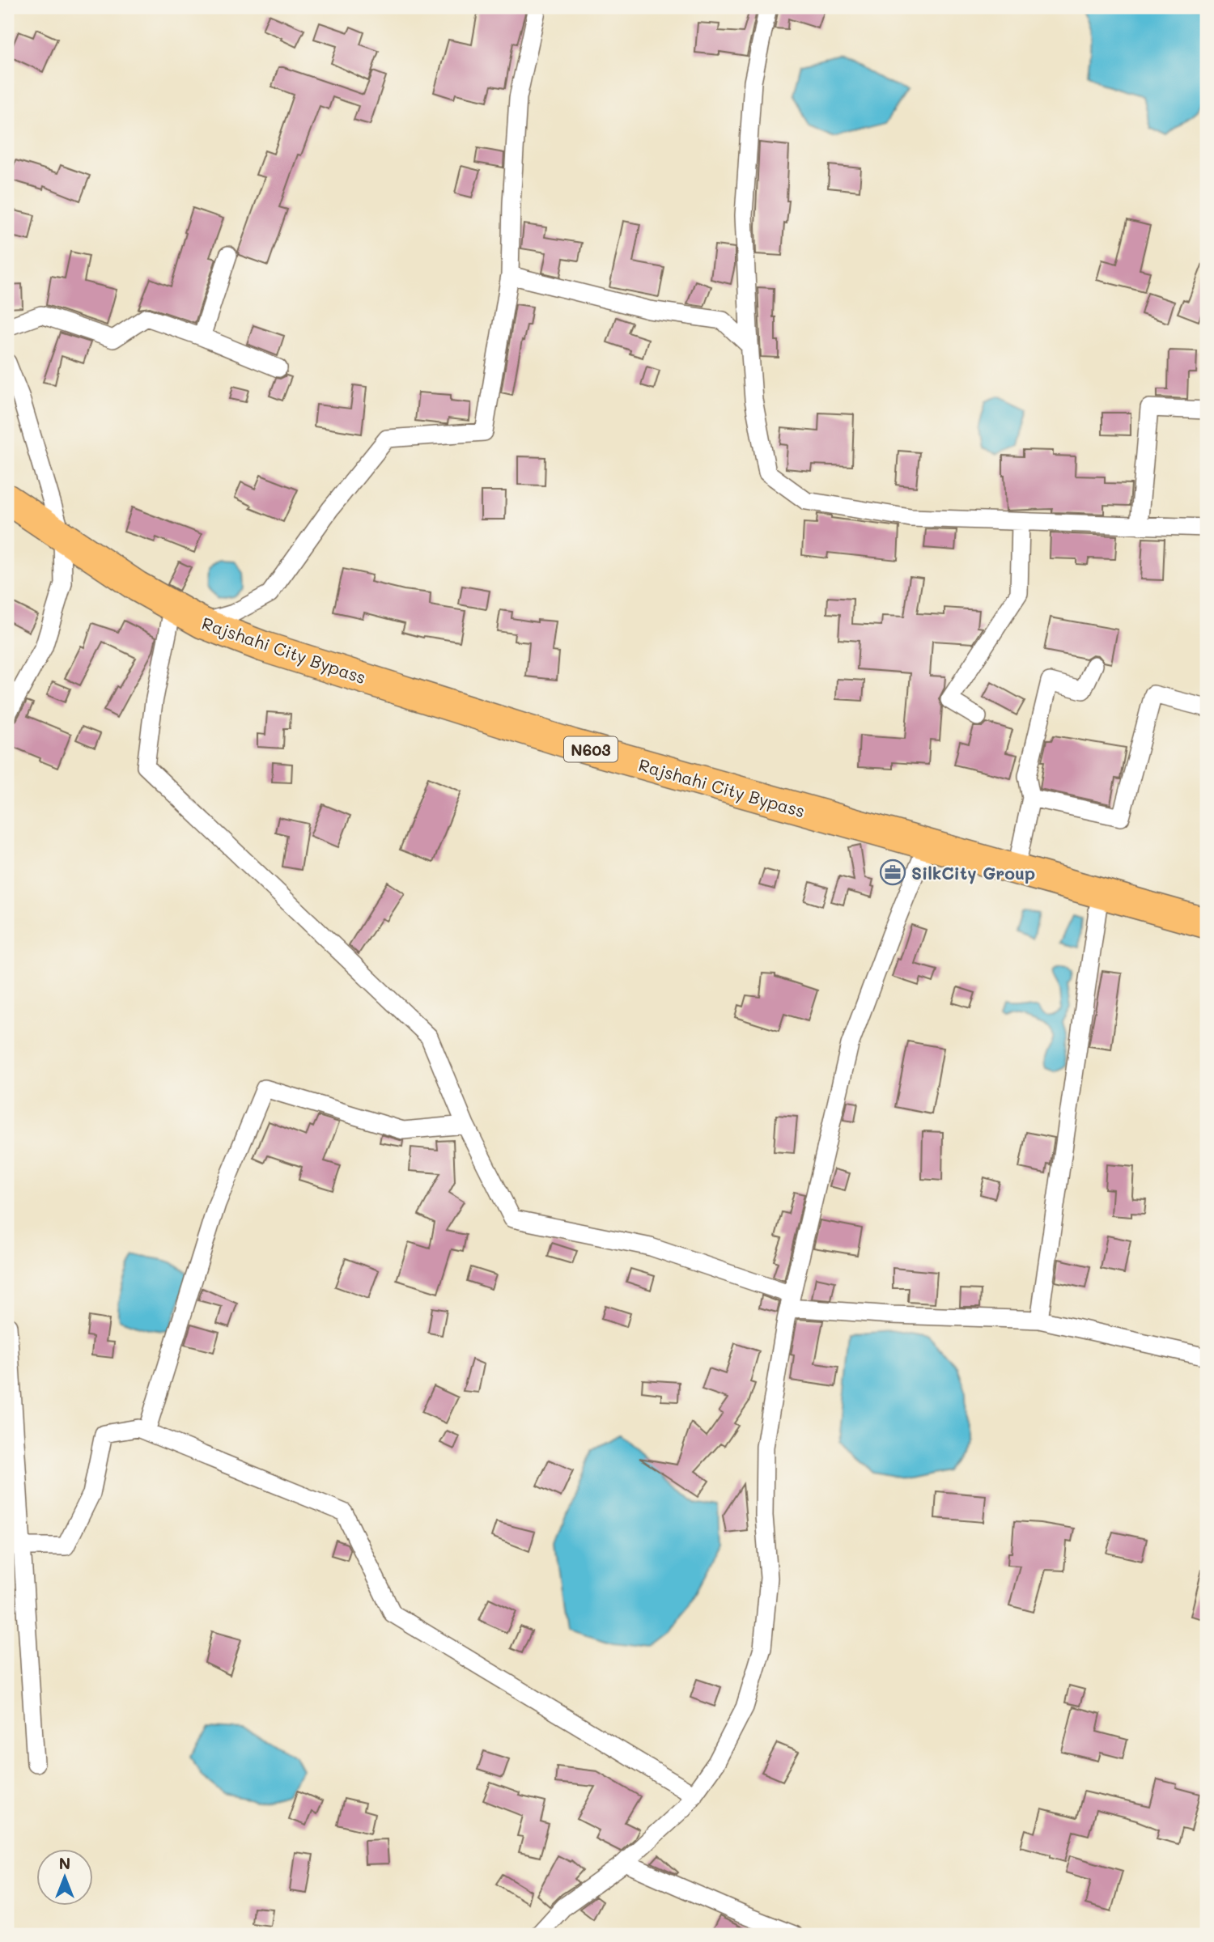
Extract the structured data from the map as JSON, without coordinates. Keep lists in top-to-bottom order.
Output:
{
  "streets": {
    "highway": ["Rajshahi City Bypass", "N603"]
  },
  "places": {
    "office": ["SilkCity Group"]
  },
  "north": "top"
}
